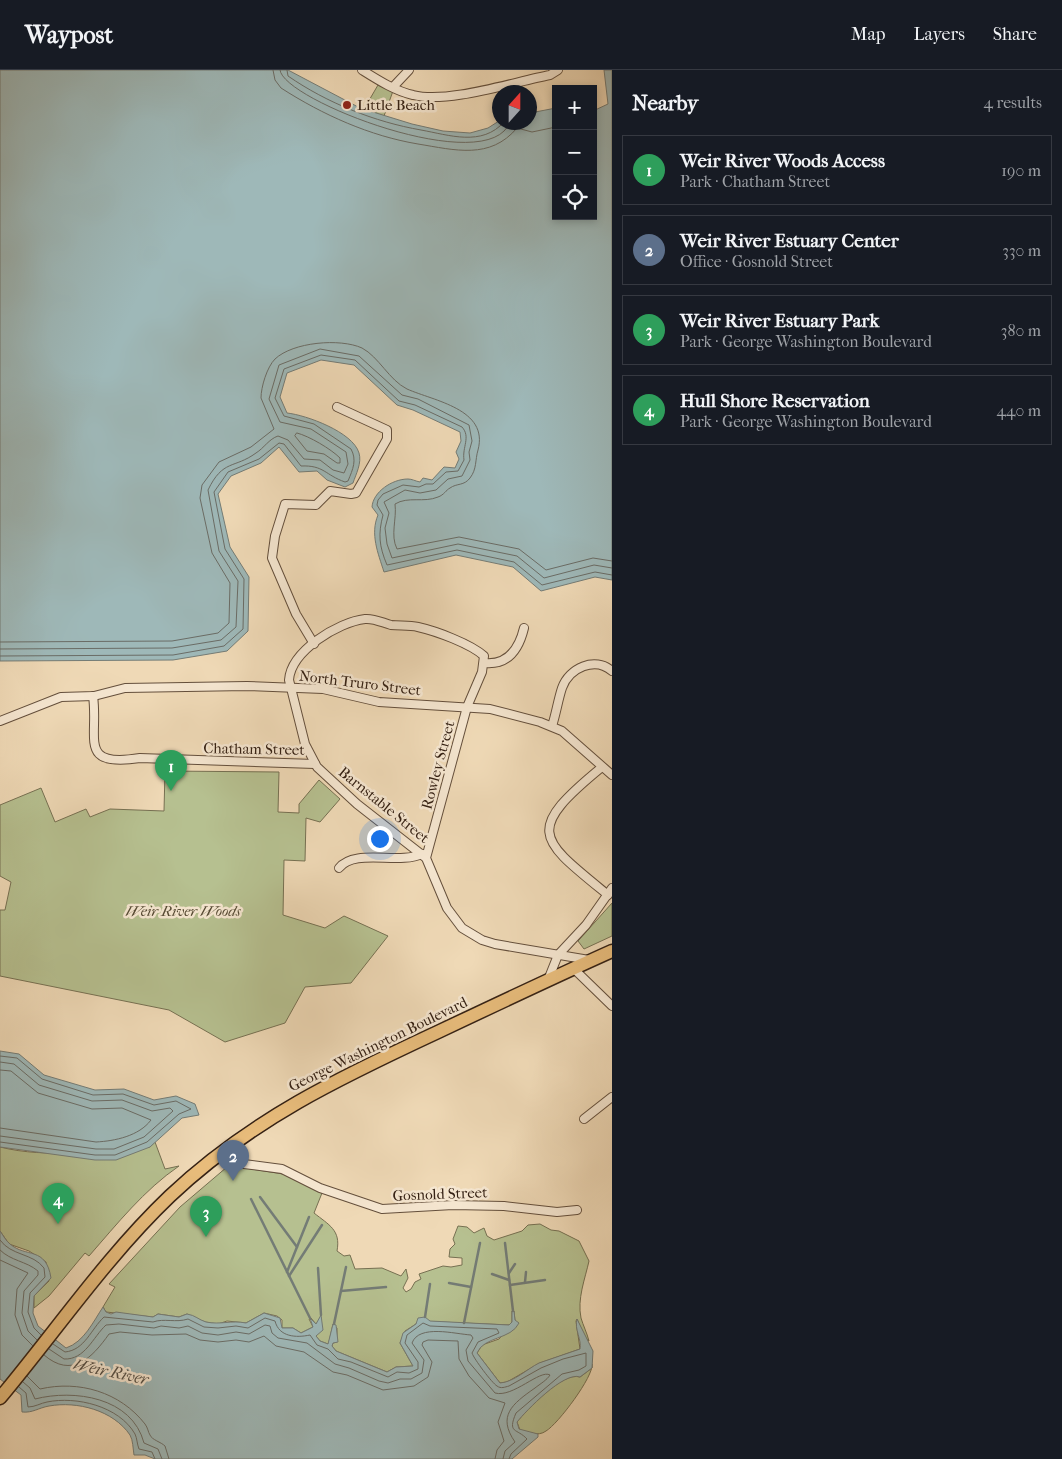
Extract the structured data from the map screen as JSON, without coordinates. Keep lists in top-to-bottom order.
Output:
{
  "streets": {
    "main road": ["George Washington Boulevard"],
    "street": [
      "North Truro Street",
      "Chatham Street",
      "Rowley Street",
      "Barnstable Street",
      "Gosnold Street"
    ]
  },
  "crossings": [
    ["North Truro Street", "Chatham Street"],
    ["North Truro Street", "Rowley Street"],
    ["North Truro Street", "Barnstable Street"],
    ["Chatham Street", "Barnstable Street"],
    ["Rowley Street", "Barnstable Street"],
    ["Barnstable Street", "George Washington Boulevard"],
    ["George Washington Boulevard", "Gosnold Street"]
  ],
  "water": ["Weir River"],
  "parks": ["Weir River Woods"],
  "places": ["Little Beach"],
  "north": "top",
  "page": {
    "header": "Waypost",
    "nav": ["Map", "Layers", "Share"],
    "heading": ["Nearby", "4 results"],
    "map_buttons": ["+", "−"],
    "list": [
      {
        "mark": "1",
        "name": "Weir River Woods Access",
        "note": "Park · Chatham Street",
        "value": "190 m"
      },
      {
        "mark": "2",
        "name": "Weir River Estuary Center",
        "note": "Office · Gosnold Street",
        "value": "330 m"
      },
      {
        "mark": "3",
        "name": "Weir River Estuary Park",
        "note": "Park · George Washington Boulevard",
        "value": "380 m"
      },
      {
        "mark": "4",
        "name": "Hull Shore Reservation",
        "note": "Park · George Washington Boulevard",
        "value": "440 m"
      }
    ],
    "pins": [
      "1",
      "2",
      "4",
      "3"
    ]
  }
}
